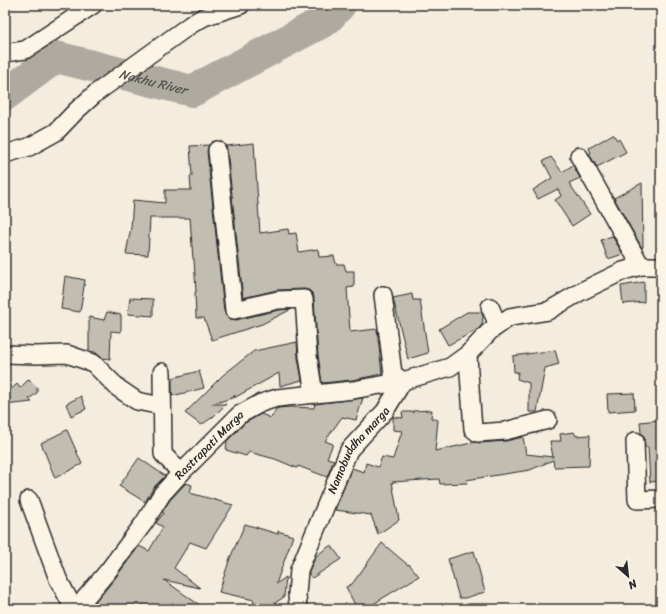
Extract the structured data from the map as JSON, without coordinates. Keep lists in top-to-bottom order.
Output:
{
  "streets": {
    "street": ["Rastrapati Marga", "Namobuddha marga"]
  },
  "crossings": [
    ["Rastrapati Marga", "Namobuddha marga"]
  ],
  "water": ["Nakhu River"],
  "north": "bottom right"
}
